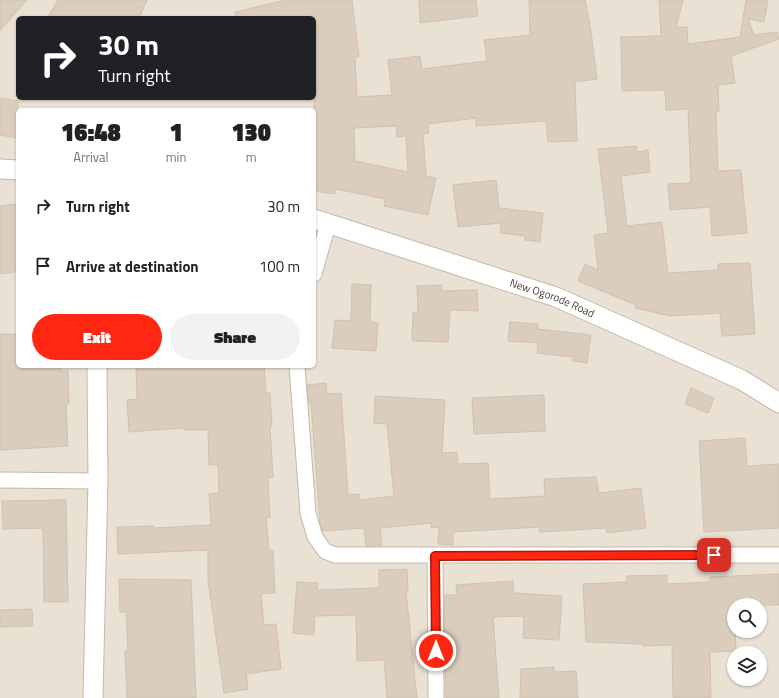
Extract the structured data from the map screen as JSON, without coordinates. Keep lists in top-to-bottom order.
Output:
{
  "streets": {
    "street": ["New Ogorode Road"]
  },
  "page": {
    "turn": ["30 m", "Turn right"],
    "eta": [
      "16:48",
      "Arrival",
      "1",
      "min",
      "130",
      "m"
    ],
    "list": [
      {
        "name": "Turn right",
        "value": "30 m"
      },
      {
        "name": "Arrive at destination",
        "value": "100 m"
      }
    ],
    "buttons": ["Exit", "Share"]
  }
}
